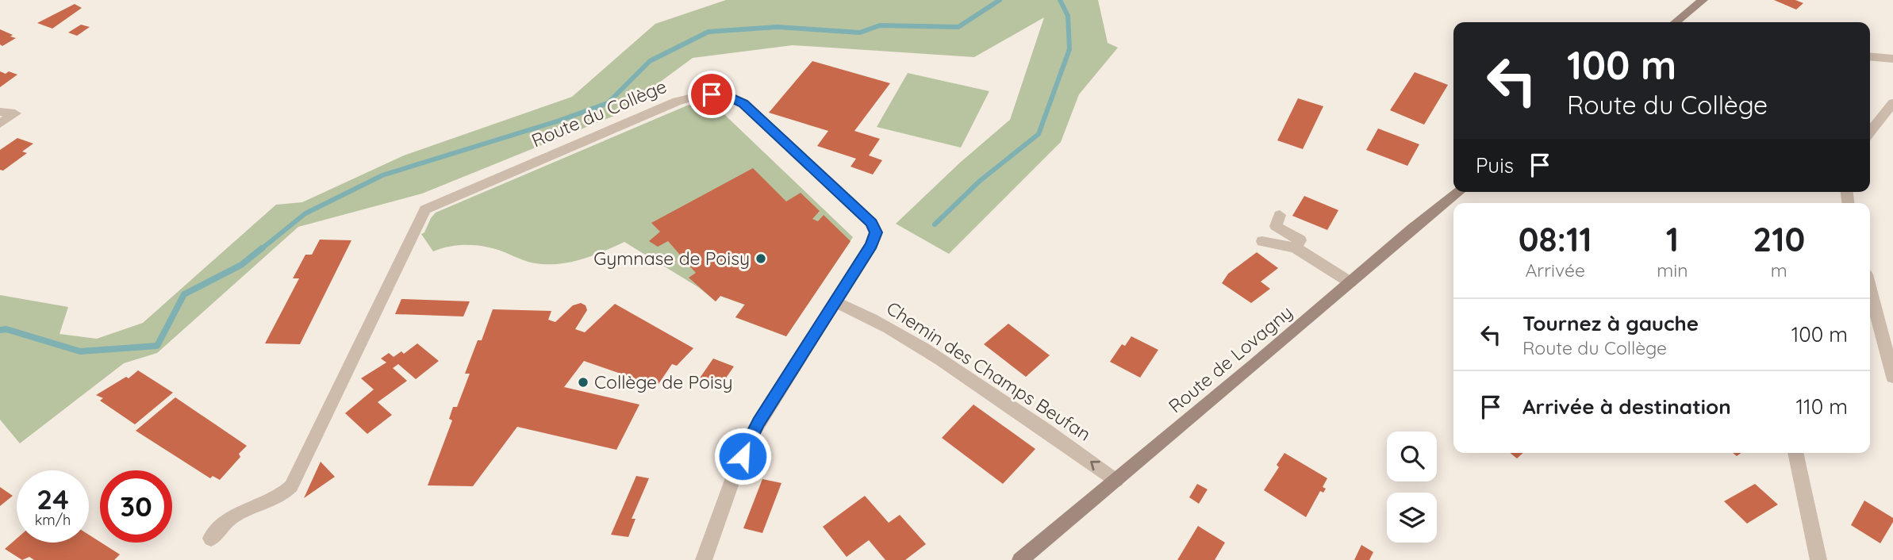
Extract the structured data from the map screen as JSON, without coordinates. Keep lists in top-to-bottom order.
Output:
{
  "streets": {
    "main road": ["Route de Lovagny"],
    "street": ["Route du Collège", "Chemin des Champs Beufan"]
  },
  "crossings": [
    ["Route du Collège", "Chemin des Champs Beufan"],
    ["Route de Lovagny", "Chemin des Champs Beufan"]
  ],
  "one_way": ["Chemin des Champs Beufan"],
  "places": ["Gymnase de Poisy", "Collège de Poisy"],
  "page": {
    "turn": ["100 m", "Route du Collège"],
    "then": "Puis",
    "eta": [
      "08:11",
      "Arrivée",
      "1",
      "min",
      "210",
      "m"
    ],
    "list": [
      {
        "name": "Tournez à gauche",
        "note": "Route du Collège",
        "value": "100 m"
      },
      {
        "name": "Arrivée à destination",
        "value": "110 m"
      }
    ],
    "speed": "24 km/h",
    "limit": "30"
  }
}
